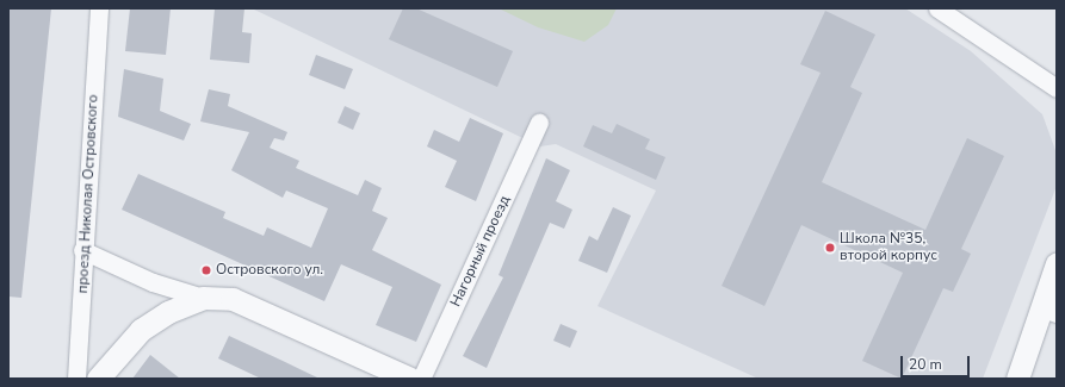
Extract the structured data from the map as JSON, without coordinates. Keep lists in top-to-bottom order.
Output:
{
  "streets": {
    "street": ["проезд Николая Островского", "Нагорный проезд"]
  },
  "places": ["Школа №35, второй корпус", "Островского ул."],
  "scale_bar": "20 m"
}
